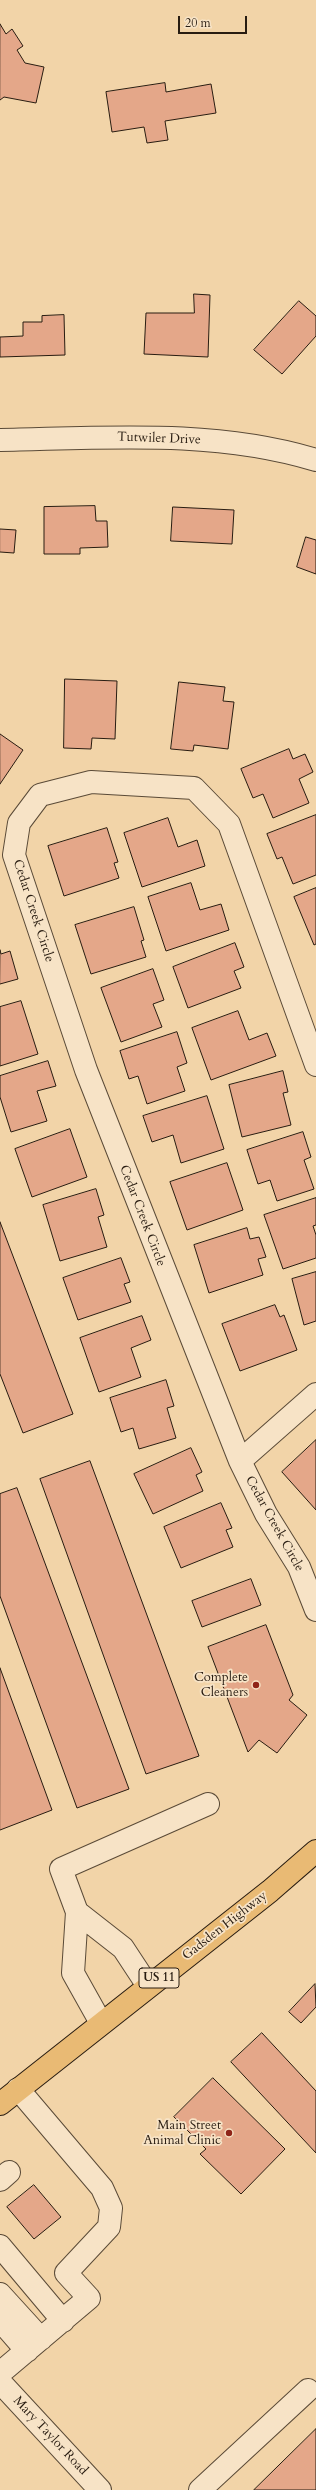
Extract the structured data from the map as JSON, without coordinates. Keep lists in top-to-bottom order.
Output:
{
  "streets": {
    "main road": ["Gadsden Highway", "US 11"],
    "street": ["Tutwiler Drive", "Cedar Creek Circle", "Mary Taylor Road"]
  },
  "places": ["Complete Cleaners", "Main Street Animal Clinic"],
  "scale_bar": "20 m"
}
